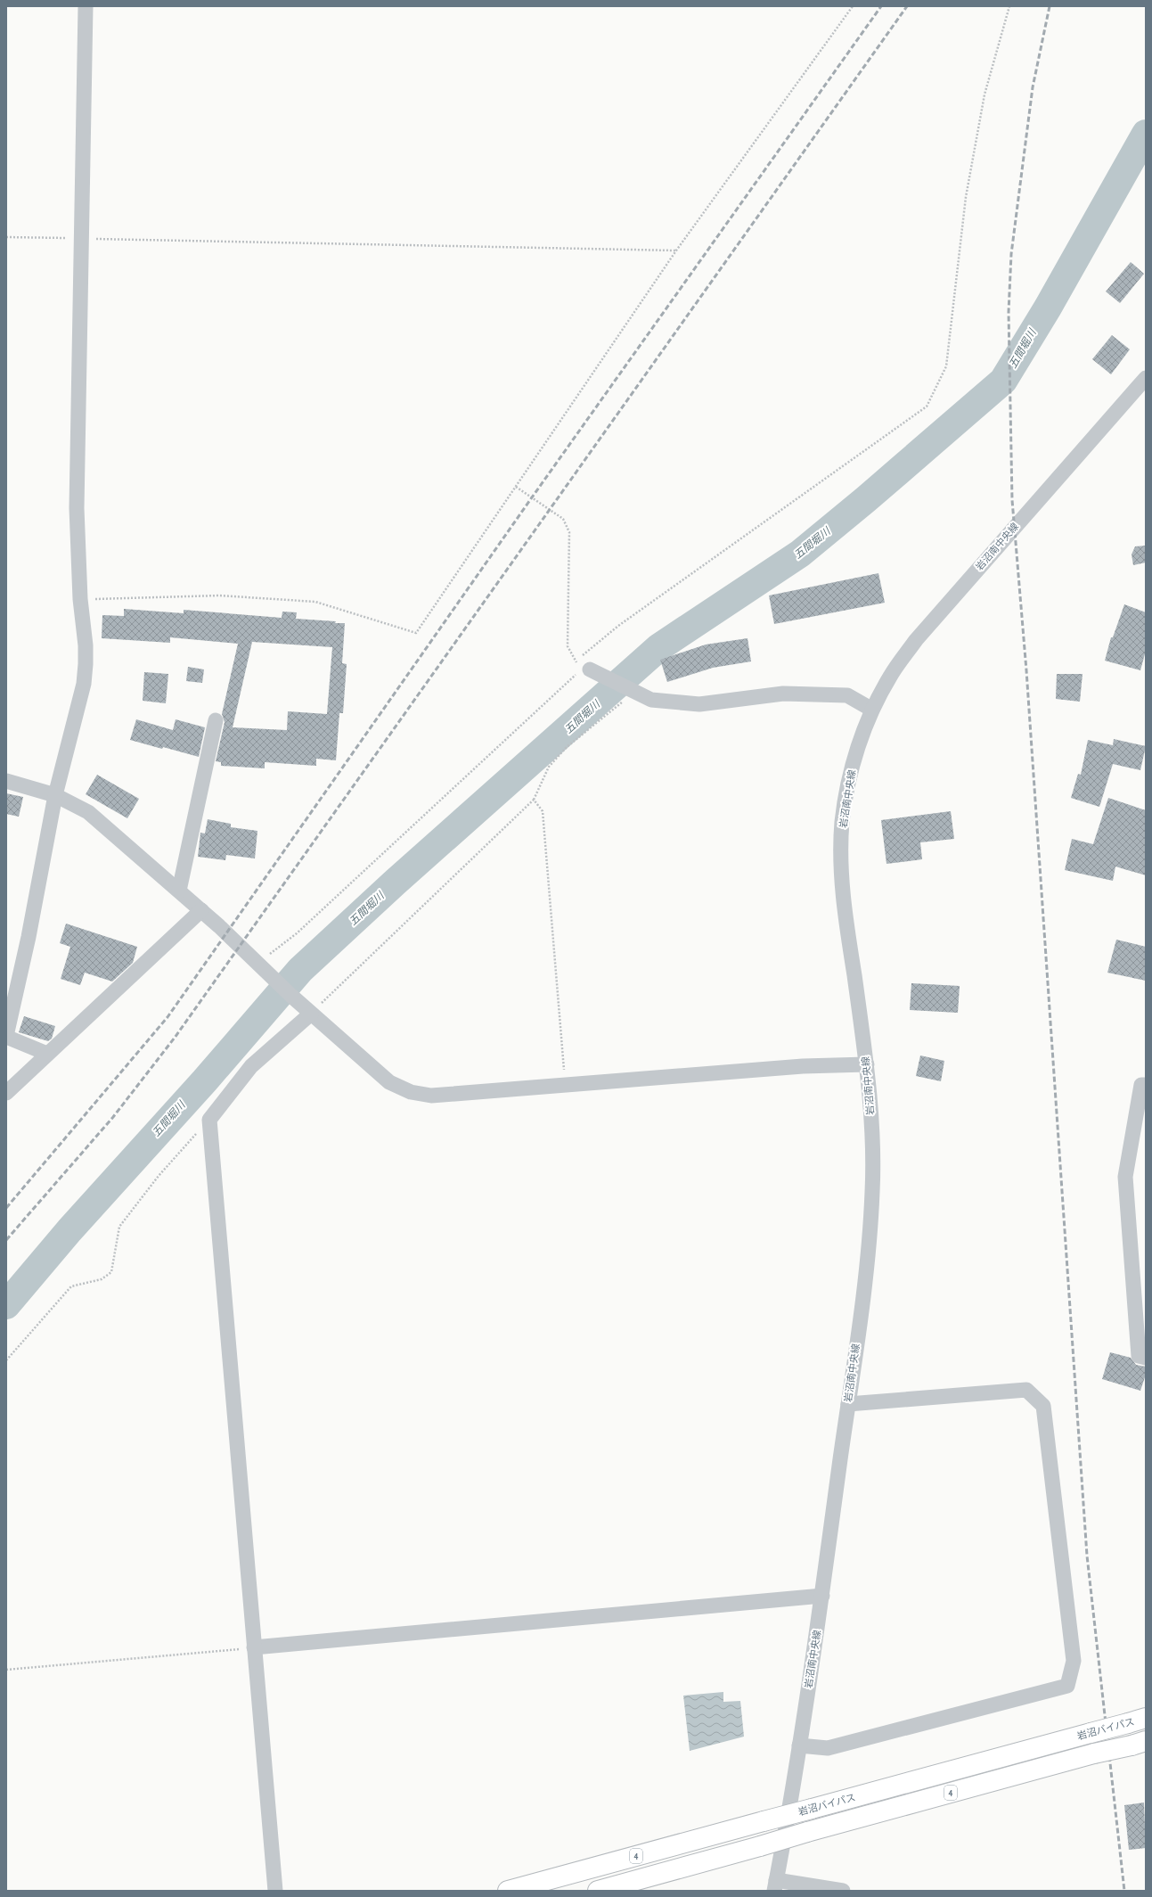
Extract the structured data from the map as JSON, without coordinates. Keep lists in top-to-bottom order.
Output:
{
  "streets": {
    "highway": ["岩沼バイパス", "4"],
    "street": ["岩沼南中央線"]
  },
  "water": ["五間堀川"]
}
